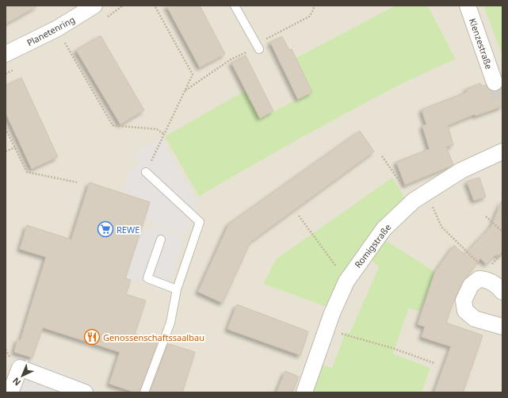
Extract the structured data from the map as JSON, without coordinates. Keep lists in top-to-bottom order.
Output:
{
  "streets": {
    "street": ["Planetenring", "Klenzestraße", "Romigstraße"]
  },
  "places": {
    "supermarket": ["REWE"],
    "restaurant": ["Genossenschaftssaalbau"]
  },
  "north": "bottom left"
}
